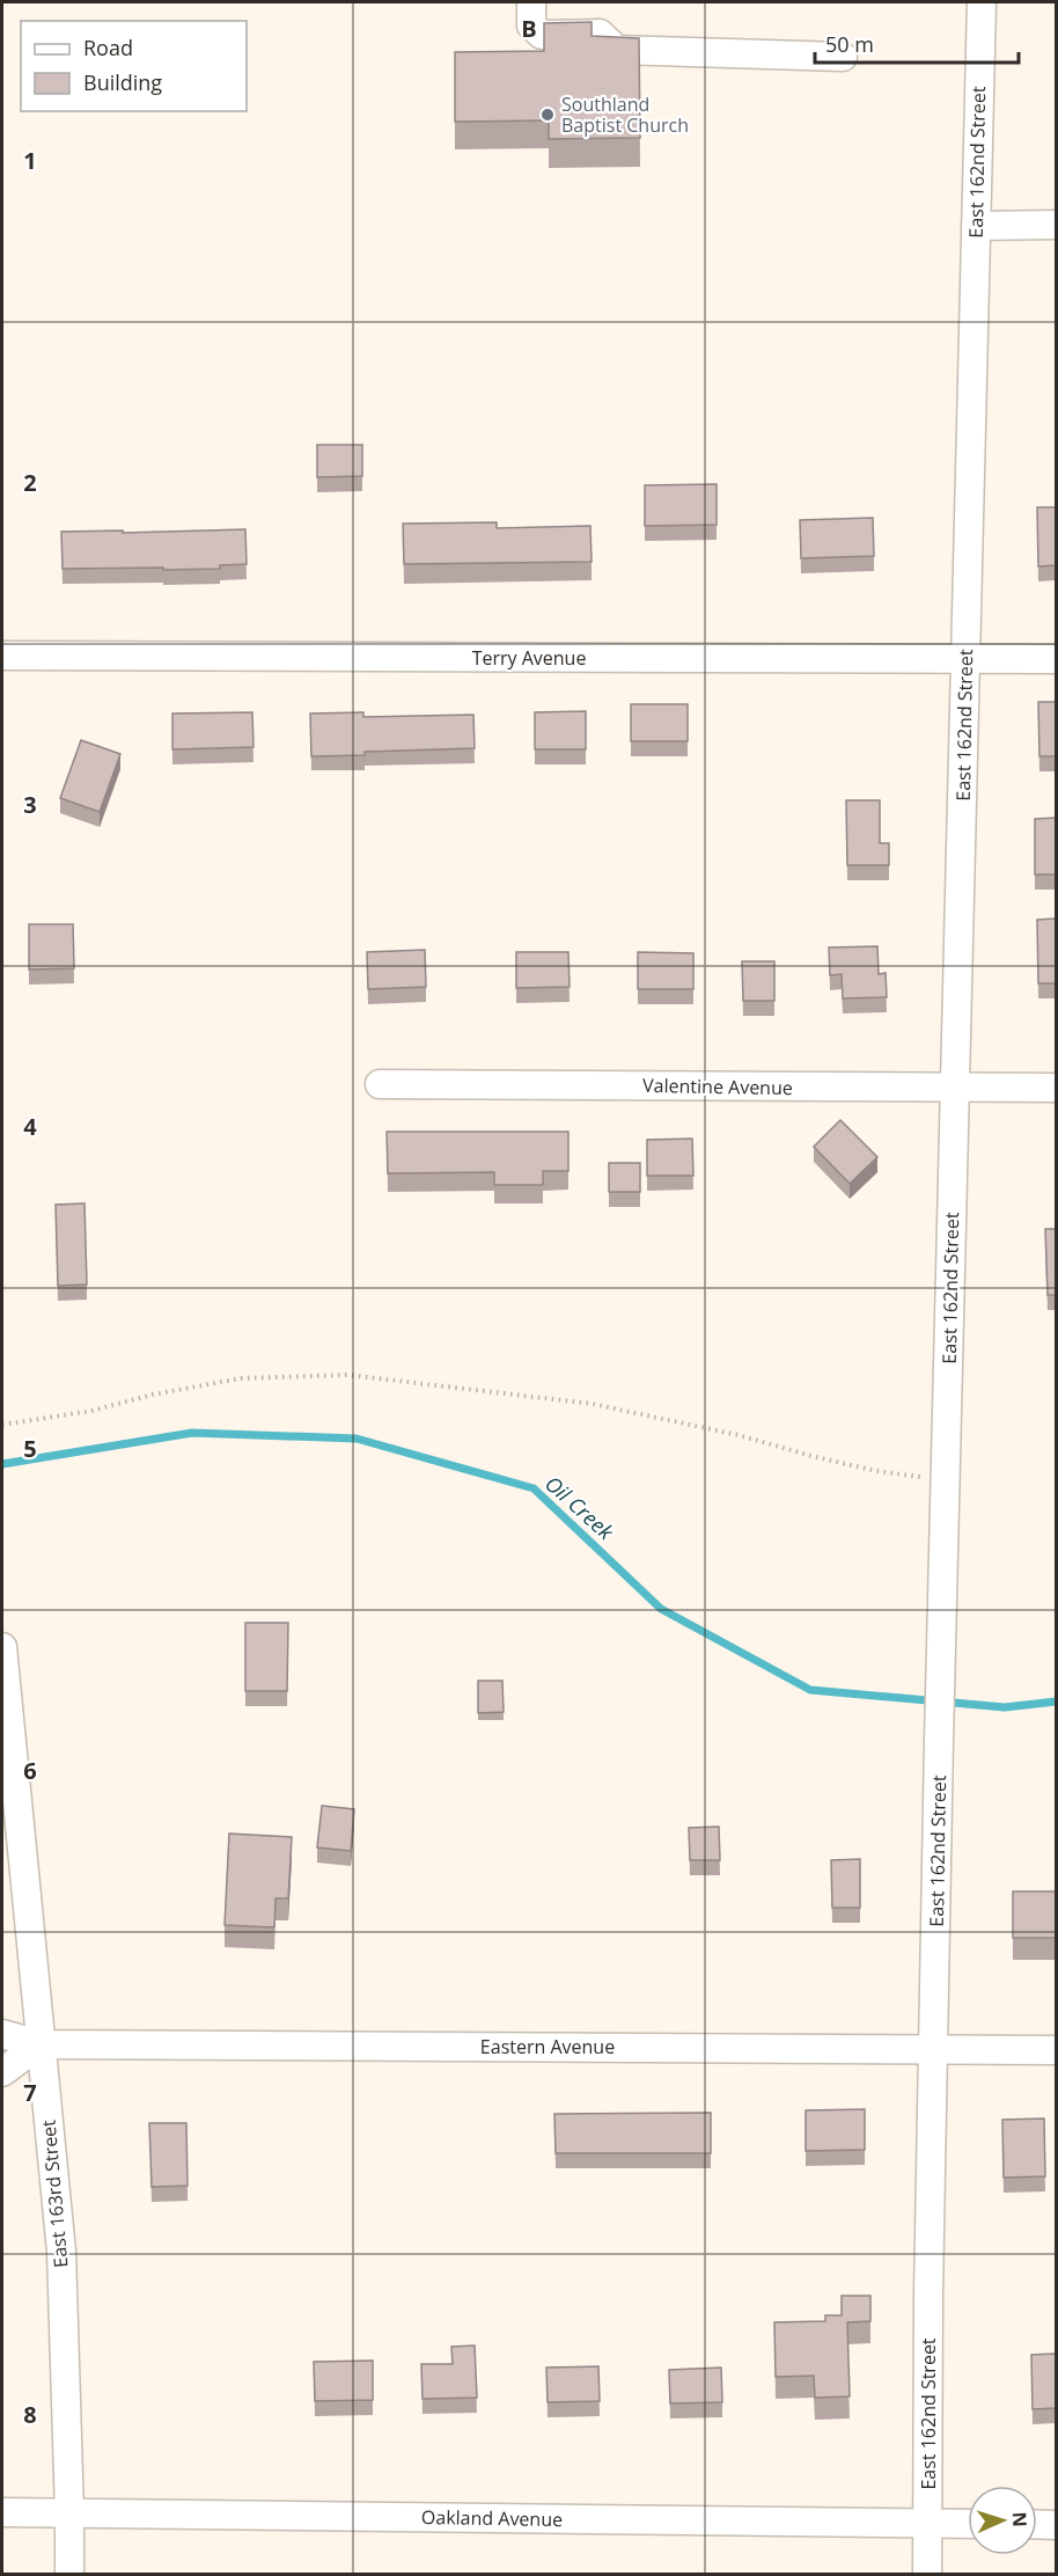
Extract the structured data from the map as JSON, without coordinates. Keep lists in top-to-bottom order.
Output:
{
  "streets": {
    "street": [
      "East 162nd Street",
      "Terry Avenue",
      "Valentine Avenue",
      "Eastern Avenue",
      "East 163rd Street",
      "Oakland Avenue"
    ]
  },
  "crossings": [
    ["East 162nd Street", "Terry Avenue"],
    ["East 162nd Street", "Valentine Avenue"],
    ["East 162nd Street", "Eastern Avenue"],
    ["East 162nd Street", "Oakland Avenue"],
    ["Eastern Avenue", "East 163rd Street"],
    ["East 163rd Street", "Oakland Avenue"]
  ],
  "water": ["Oil Creek"],
  "places": ["Southland Baptist Church"],
  "legend": ["Road", "Building"],
  "scale_bar": "50 m",
  "north": "right",
  "grid": {
    "columns": ["B"],
    "rows": [
      "1",
      "2",
      "3",
      "4",
      "5",
      "6",
      "7",
      "8"
    ]
  }
}
